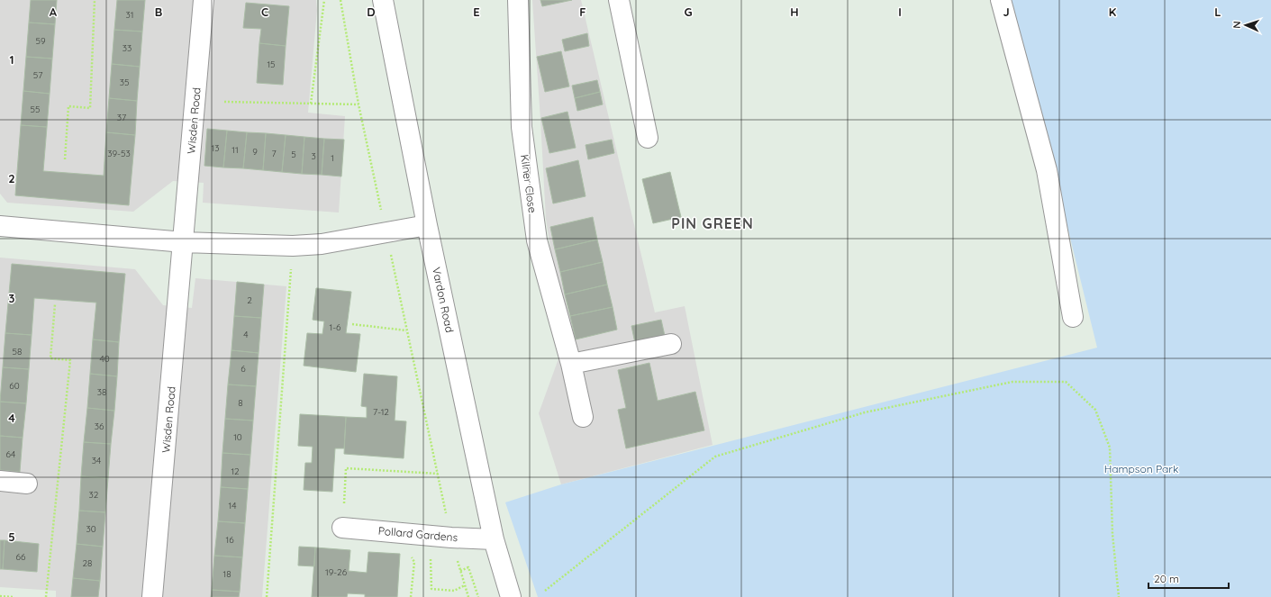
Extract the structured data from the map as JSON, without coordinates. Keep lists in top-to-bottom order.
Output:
{
  "streets": {
    "street": [
      "Wisden Road",
      "Kilner Close",
      "Vardon Road",
      "Pollard Gardens"
    ]
  },
  "crossings": [
    ["Vardon Road", "Pollard Gardens"]
  ],
  "districts": ["PIN GREEN"],
  "parks": ["Hampson Park"],
  "house_numbers": [
    "31",
    "59",
    "33",
    "15",
    "57",
    "35",
    "55",
    "37",
    "13",
    "11",
    "9",
    "39-53",
    "7",
    "5",
    "3",
    "1",
    "2",
    "1-6",
    "4",
    "58",
    "40",
    "6",
    "60",
    "38",
    "8",
    "7-12",
    "36",
    "10",
    "64",
    "34",
    "12",
    "32",
    "14",
    "30",
    "16",
    "66",
    "28",
    "19-26",
    "18"
  ],
  "scale_bar": "20 m",
  "north": "left",
  "grid": {
    "columns": [
      "A",
      "B",
      "C",
      "D",
      "E",
      "F",
      "G",
      "H",
      "I",
      "J",
      "K",
      "L"
    ],
    "rows": [
      "1",
      "2",
      "3",
      "4",
      "5"
    ]
  }
}
